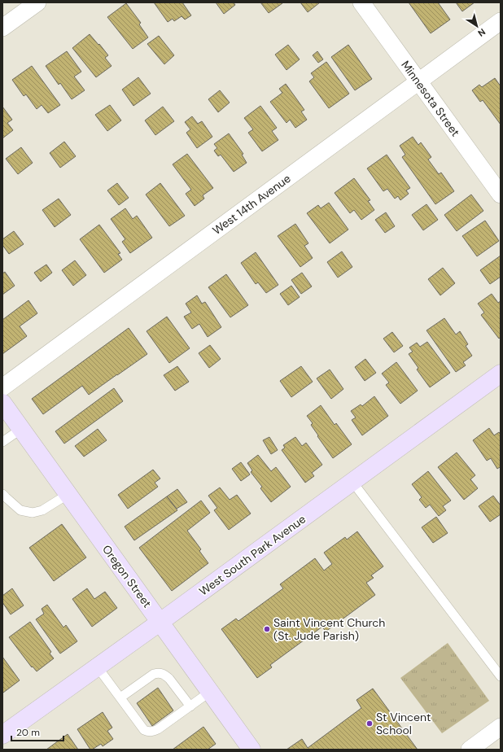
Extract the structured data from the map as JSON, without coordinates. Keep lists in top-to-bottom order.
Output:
{
  "streets": {
    "main road": ["West South Park Avenue", "Oregon Street"],
    "street": ["Minnesota Street", "West 14th Avenue"]
  },
  "crossings": [
    ["Minnesota Street", "West 14th Avenue"],
    ["West South Park Avenue", "Oregon Street"]
  ],
  "places": ["Saint Vincent Church (St. Jude Parish)", "St Vincent School"],
  "scale_bar": "20 m",
  "north": "bottom right"
}
